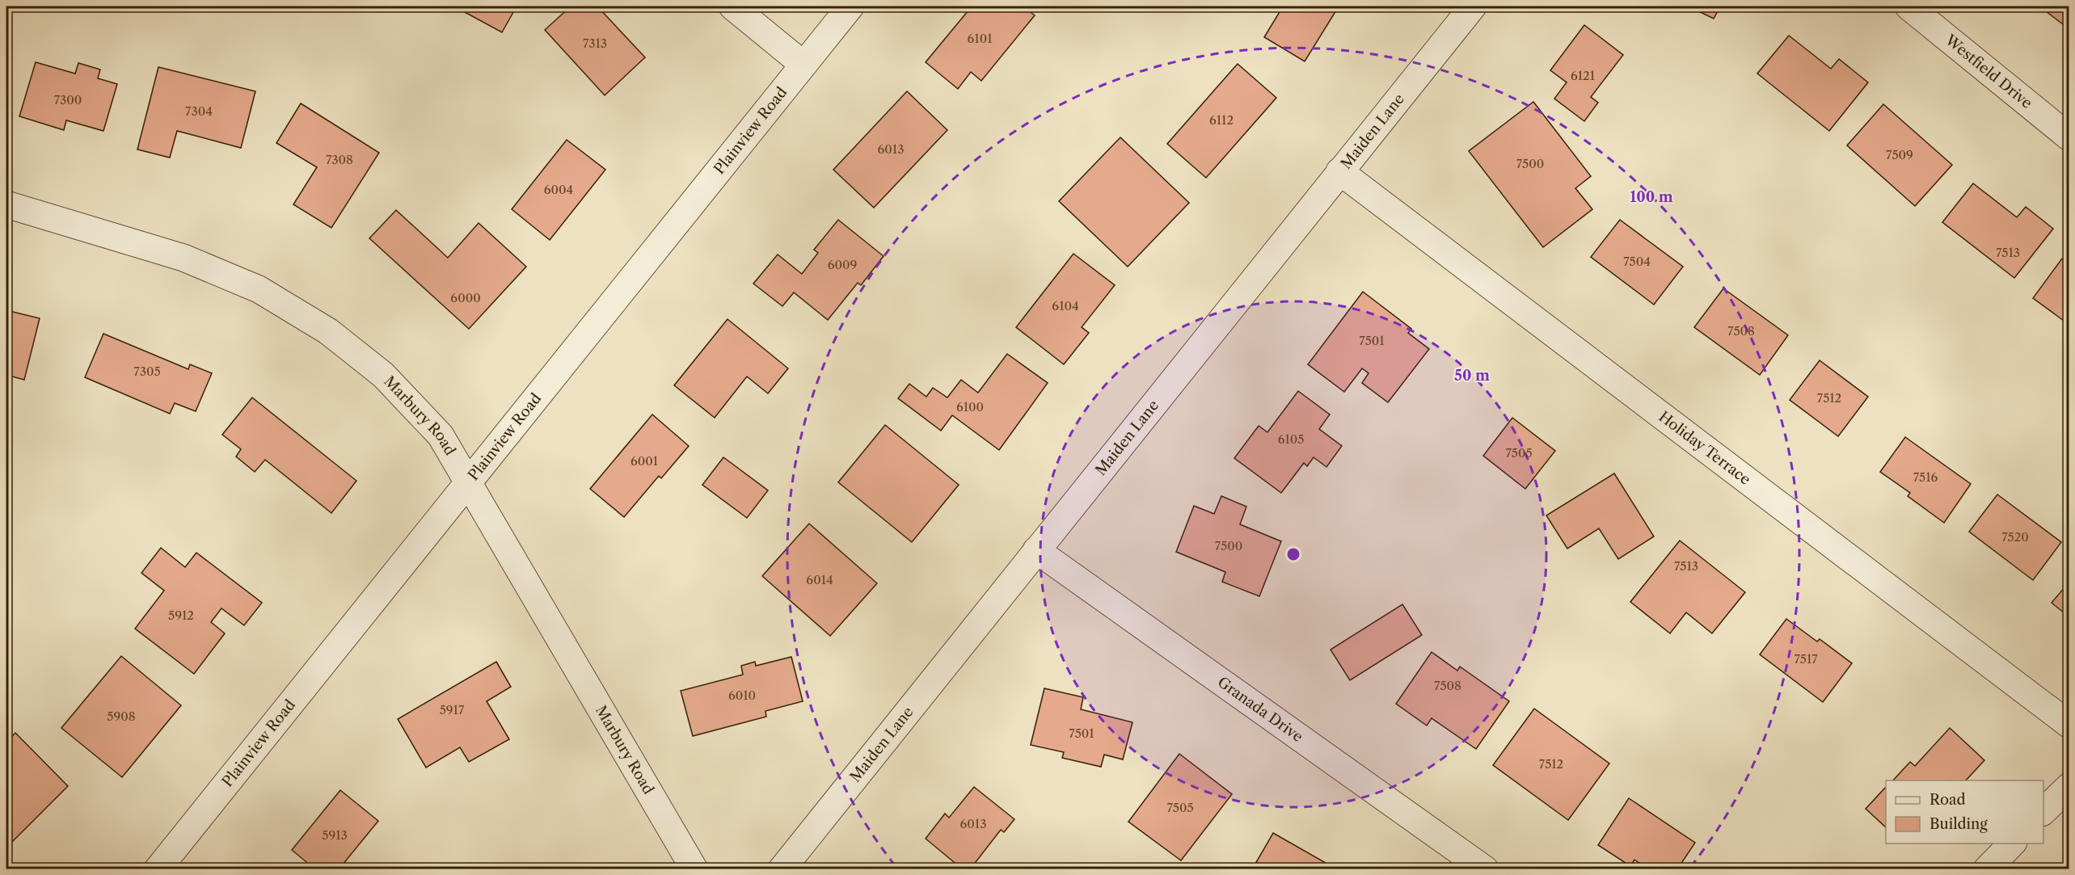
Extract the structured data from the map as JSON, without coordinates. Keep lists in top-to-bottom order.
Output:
{
  "streets": {
    "street": [
      "Westfield Drive",
      "Plainview Road",
      "Maiden Lane",
      "Marbury Road",
      "Holiday Terrace",
      "Granada Drive"
    ]
  },
  "crossings": [
    ["Plainview Road", "Marbury Road"],
    ["Maiden Lane", "Holiday Terrace"],
    ["Maiden Lane", "Granada Drive"]
  ],
  "house_numbers": [
    "6101",
    "7313",
    "6121",
    "7300",
    "7304",
    "6112",
    "6013",
    "7509",
    "7308",
    "7500",
    "6004",
    "7513",
    "7504",
    "6009",
    "6000",
    "6104",
    "7508",
    "7501",
    "7305",
    "7512",
    "6100",
    "6105",
    "7505",
    "6001",
    "7516",
    "7520",
    "7500",
    "7513",
    "6014",
    "5912",
    "7517",
    "7508",
    "6010",
    "5917",
    "5908",
    "7501",
    "7512",
    "7505",
    "6013",
    "5913"
  ],
  "legend": ["Road", "Building"],
  "rings": ["100 m", "50 m"]
}
